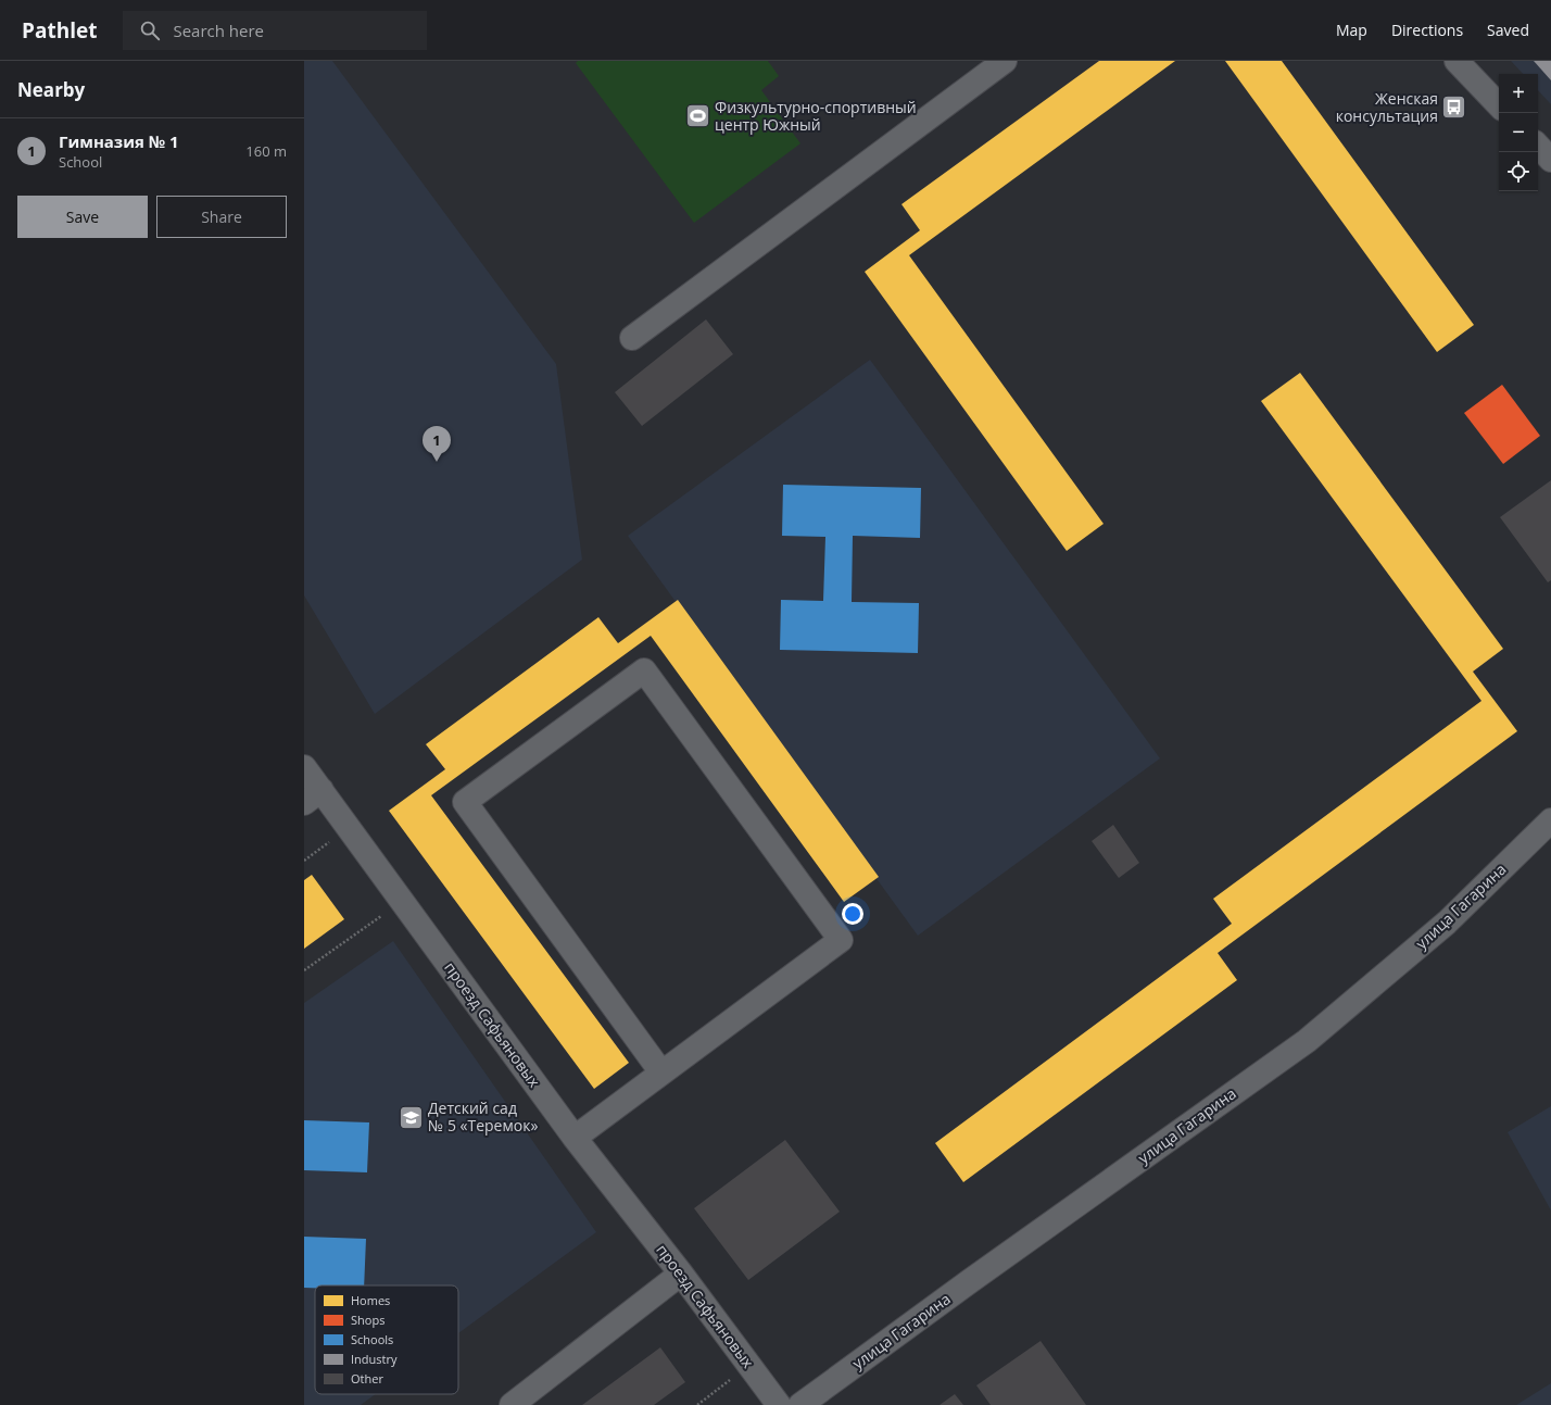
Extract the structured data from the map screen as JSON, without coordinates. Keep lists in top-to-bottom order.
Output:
{
  "streets": {
    "street": ["улица Гагарина", "проезд Сафьяновых"]
  },
  "places": {
    "bus stop": ["Женская консультация"],
    "sports": ["Физкультурно-спортивный центр Южный"],
    "school or university": ["Детский сад № 5 «Теремок»"]
  },
  "legend": [
    "Homes",
    "Shops",
    "Schools",
    "Industry",
    "Other"
  ],
  "page": {
    "header": "Pathlet",
    "search": "Search here",
    "nav": ["Map", "Directions", "Saved"],
    "heading": "Nearby",
    "map_buttons": ["+", "−"],
    "list": [
      {
        "mark": "1",
        "name": "Гимназия № 1",
        "note": "School",
        "value": "160 m"
      }
    ],
    "buttons": ["Save", "Share"],
    "pins": "1"
  }
}
